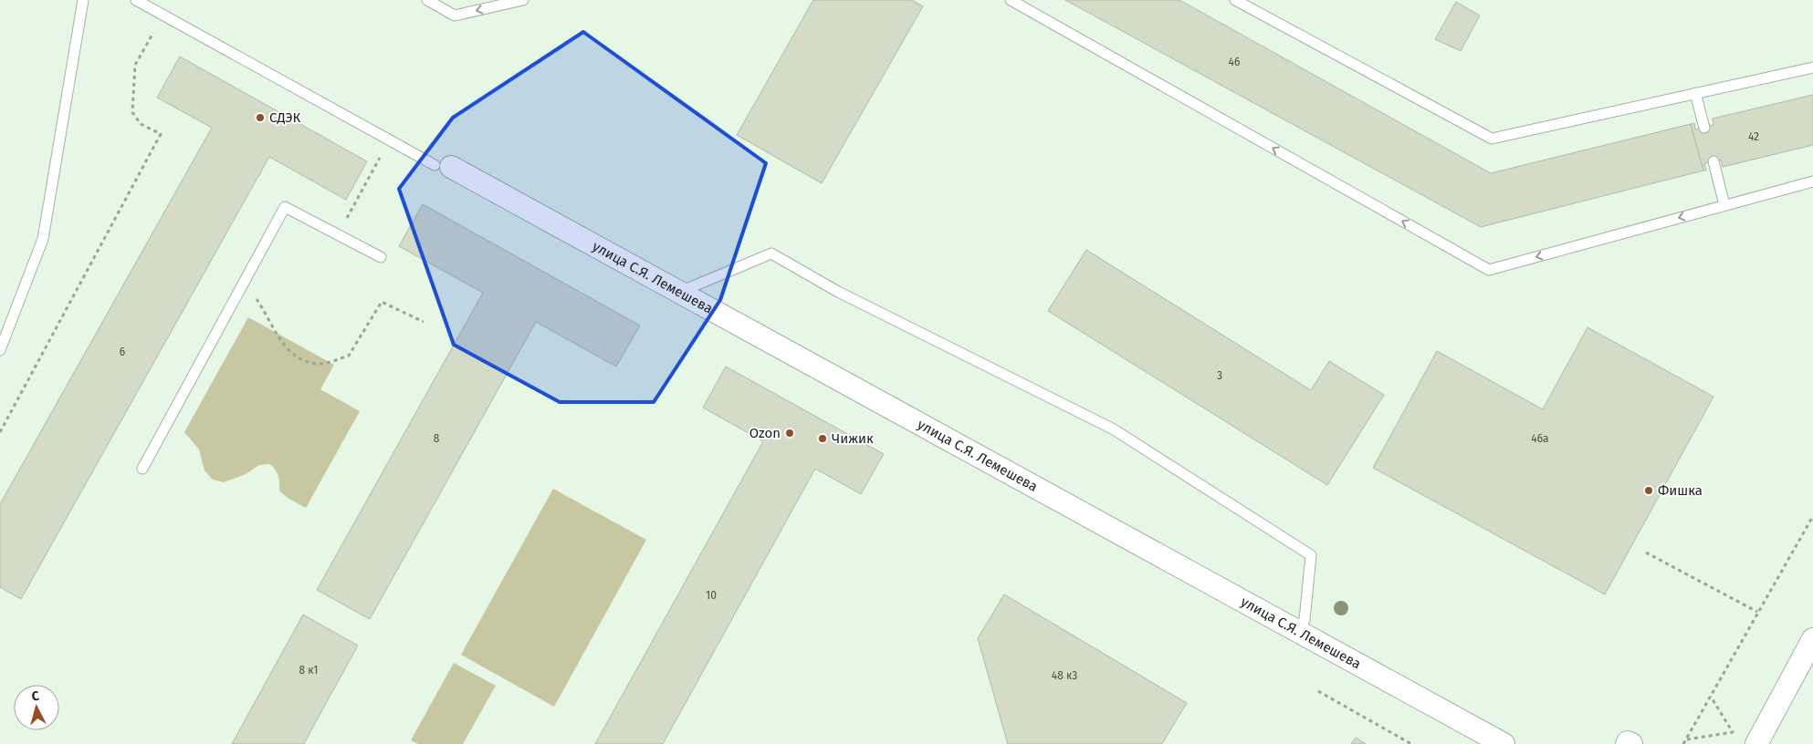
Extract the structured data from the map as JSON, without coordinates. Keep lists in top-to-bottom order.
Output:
{
  "streets": {
    "street": ["улица С.Я. Лемешева"]
  },
  "places": [
    "СДЭК",
    "Ozon",
    "Чижик",
    "Фишка"
  ],
  "house_numbers": [
    "46",
    "42",
    "6",
    "3",
    "8",
    "46а",
    "10",
    "8 к1",
    "48 к3"
  ],
  "north": "top"
}
